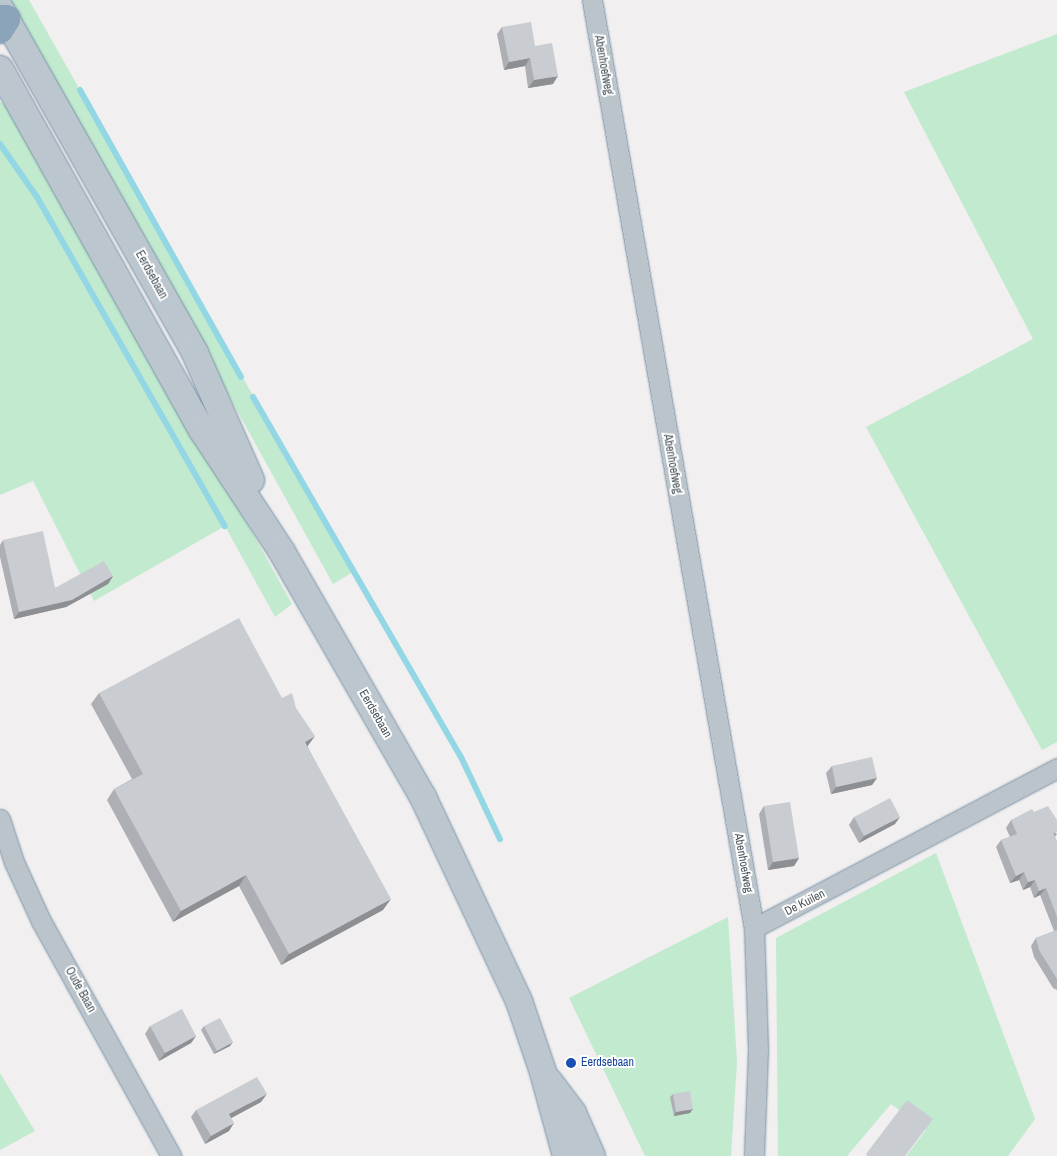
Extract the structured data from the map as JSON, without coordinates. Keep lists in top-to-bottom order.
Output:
{
  "streets": {
    "main road": ["Eerdsebaan"],
    "street": ["Abenhoefweg", "De Kuilen", "Oude Baan"]
  },
  "crossings": [
    ["Abenhoefweg", "De Kuilen"]
  ],
  "places": ["Eerdsebaan"]
}
